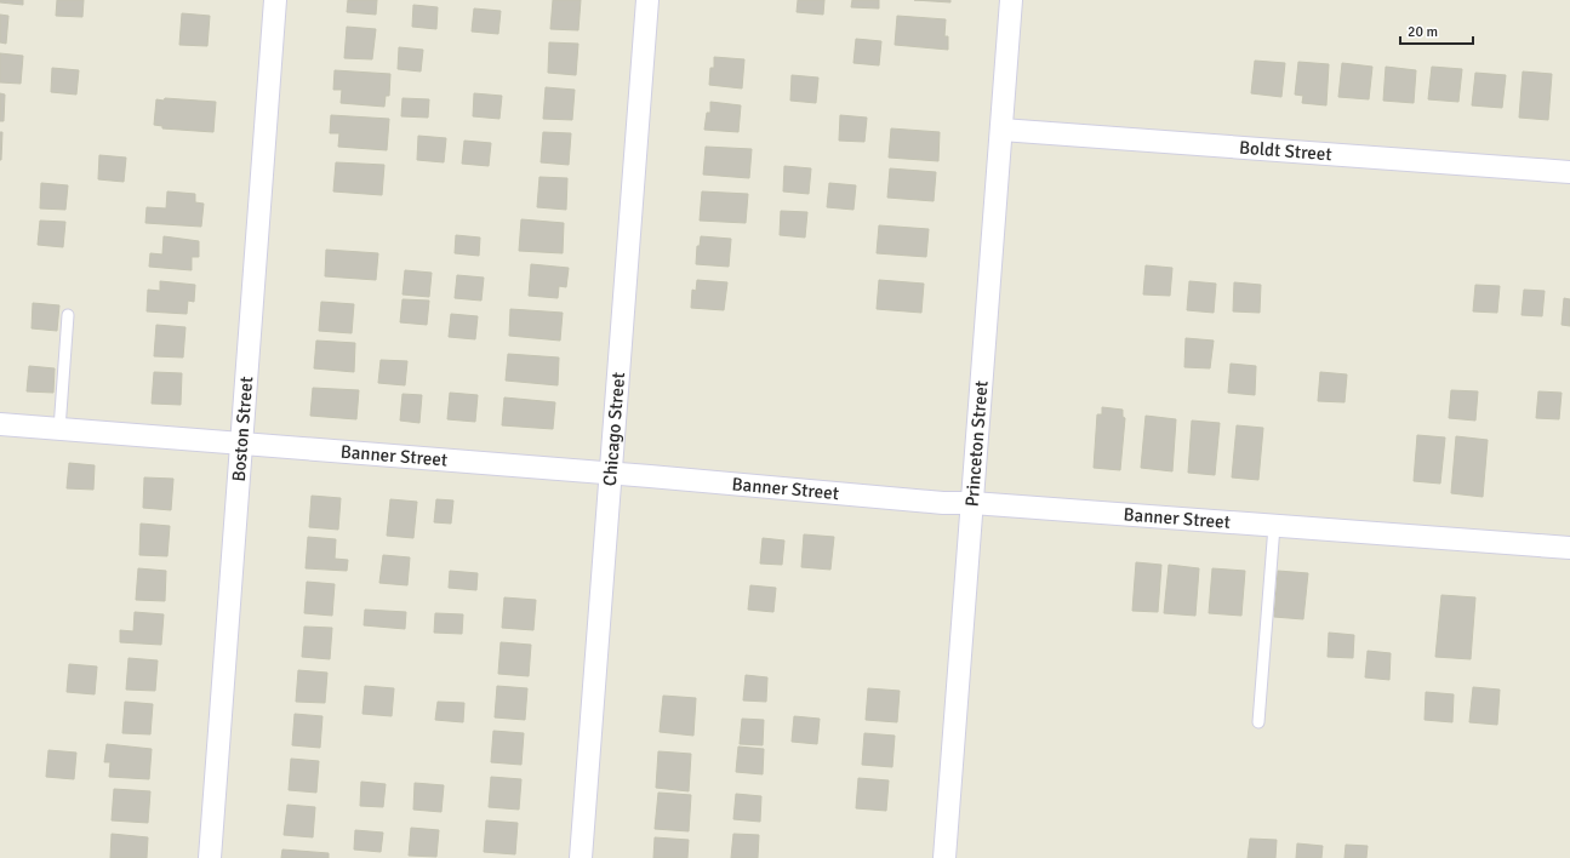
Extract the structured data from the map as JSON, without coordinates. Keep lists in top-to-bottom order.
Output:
{
  "streets": {
    "street": [
      "Boldt Street",
      "Boston Street",
      "Chicago Street",
      "Princeton Street",
      "Banner Street"
    ]
  },
  "crossings": [
    ["Boldt Street", "Princeton Street"],
    ["Boston Street", "Banner Street"],
    ["Chicago Street", "Banner Street"],
    ["Princeton Street", "Banner Street"]
  ],
  "scale_bar": "20 m"
}
